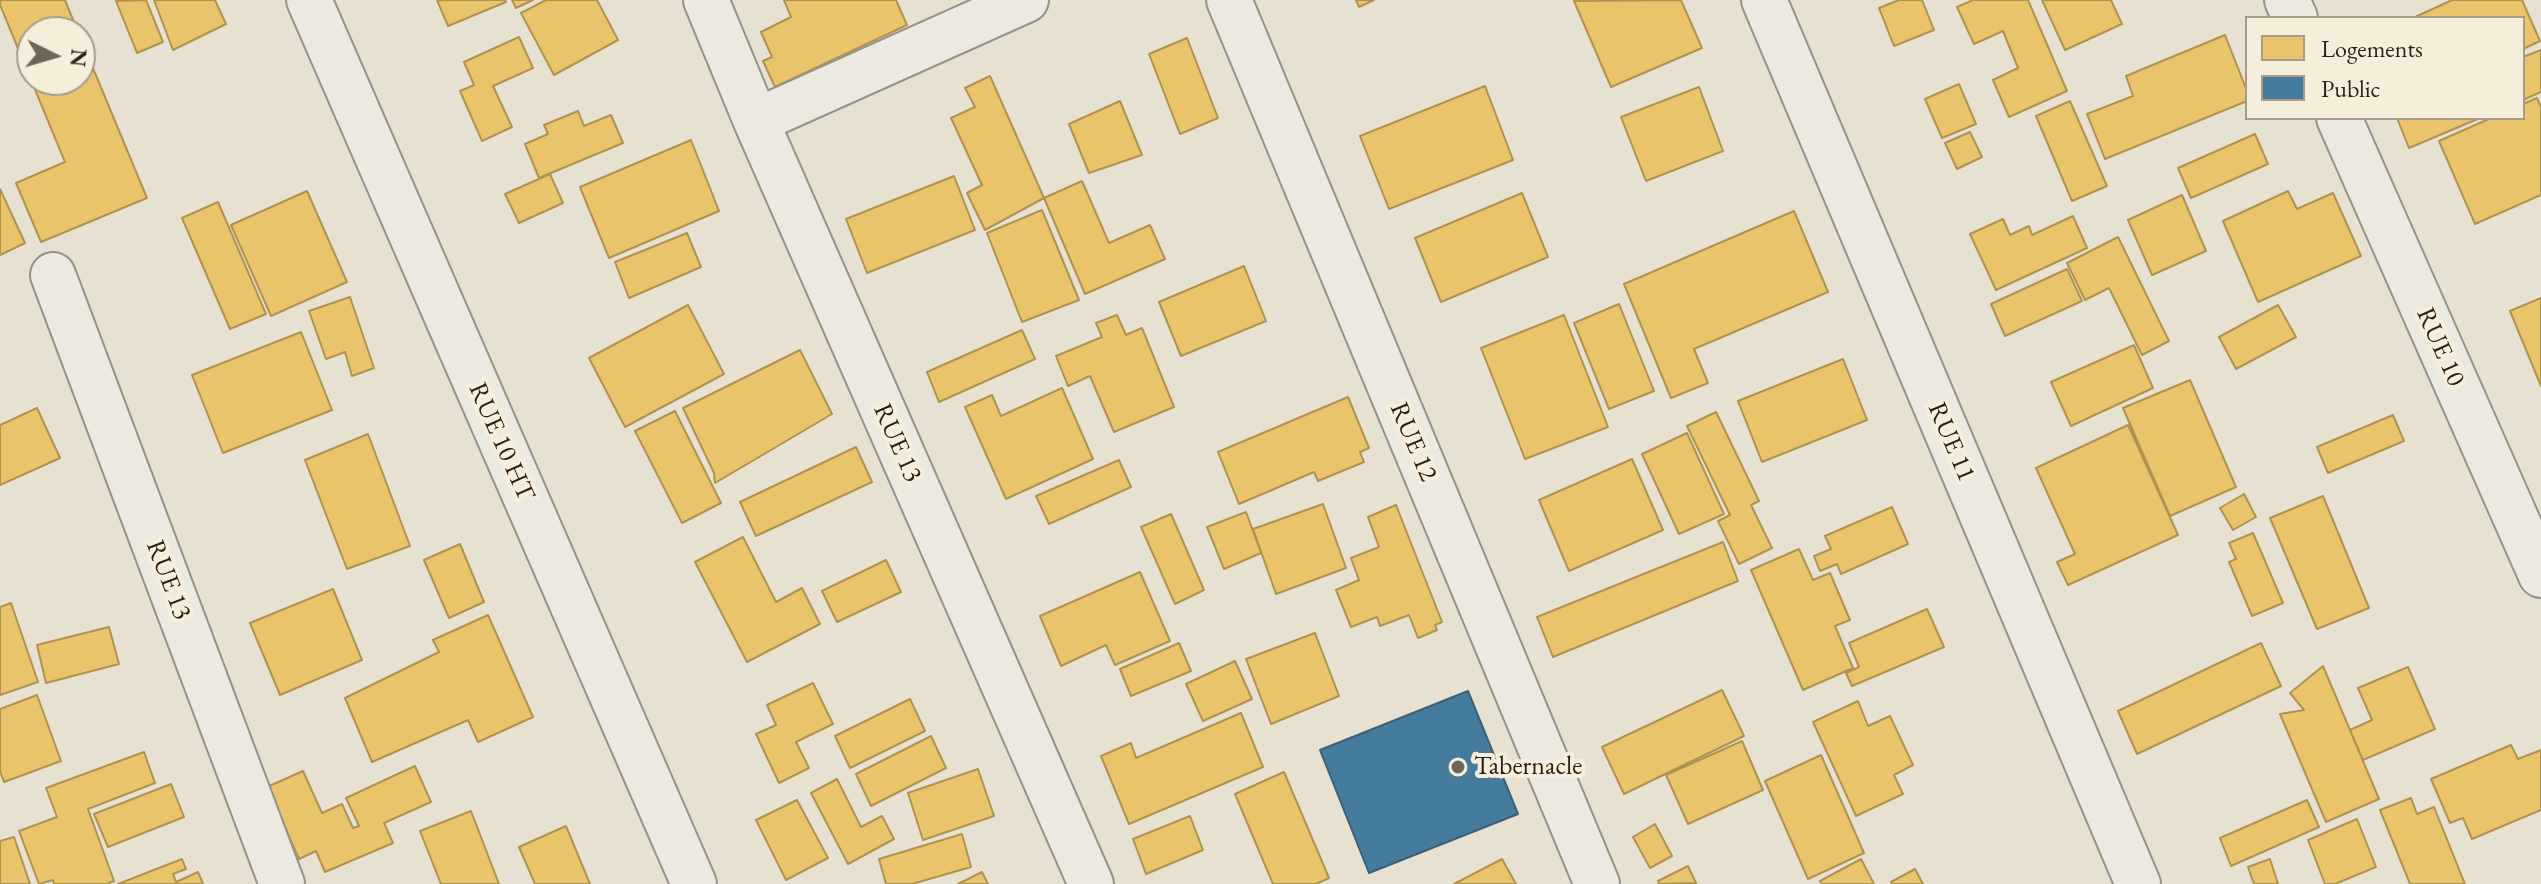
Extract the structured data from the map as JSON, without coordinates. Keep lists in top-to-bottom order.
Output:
{
  "streets": {
    "street": [
      "RUE 10",
      "RUE 10 HT",
      "RUE 12",
      "RUE 11",
      "RUE 13"
    ]
  },
  "places": ["Tabernacle"],
  "legend": ["Logements", "Public"],
  "north": "right"
}
